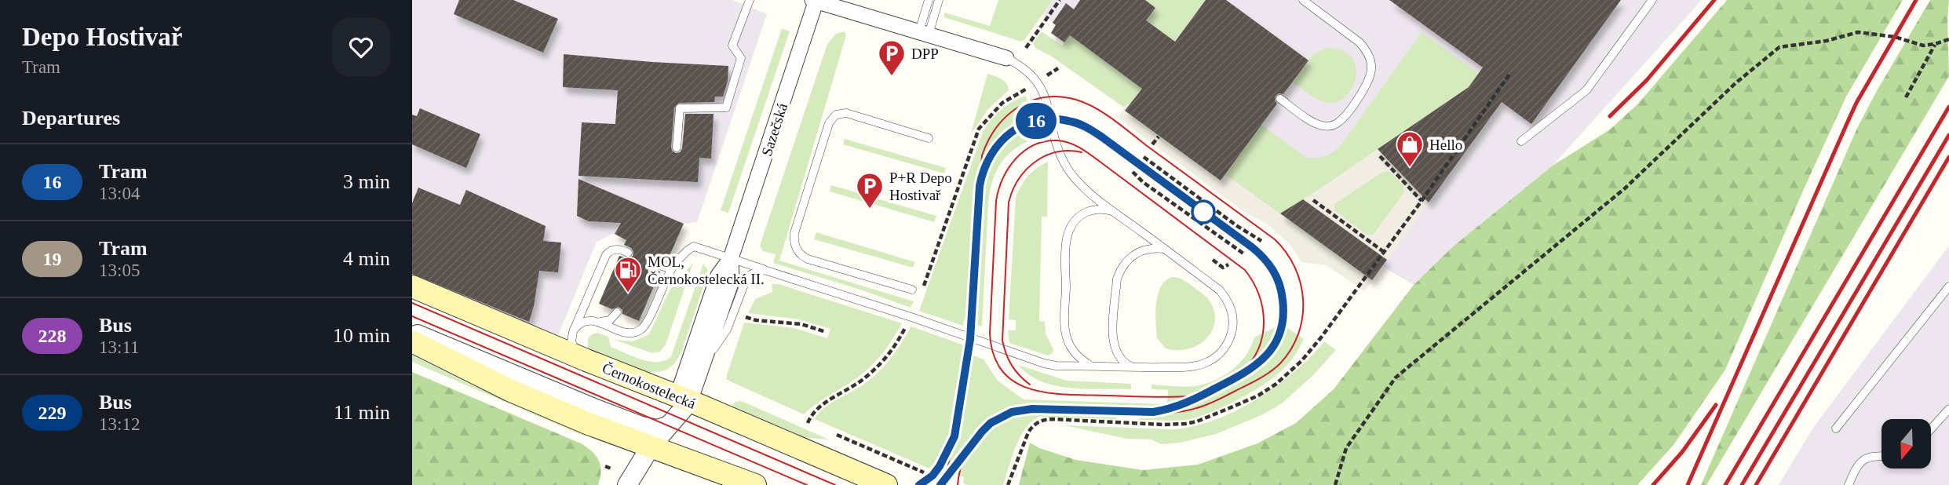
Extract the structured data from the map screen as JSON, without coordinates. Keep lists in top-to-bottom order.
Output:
{
  "streets": {
    "main road": ["Černokostelecká"],
    "street": ["Sazečská"]
  },
  "crossings": [
    ["Sazečská", "Černokostelecká"]
  ],
  "places": {
    "parking": ["DPP", "P+R Depo Hostivař"],
    "shop": ["Hello"],
    "fuel station": ["MOL, Černokostelecká II."]
  },
  "lines": ["tram line 16"],
  "north": "bottom",
  "page": {
    "heading": [
      ["Depo Hostivař", "Tram"],
      "Departures"
    ],
    "on_map": "16",
    "list": [
      {
        "mark": "16",
        "name": "Tram",
        "note": "13:04",
        "value": "3 min"
      },
      {
        "mark": "19",
        "name": "Tram",
        "note": "13:05",
        "value": "4 min"
      },
      {
        "mark": "228",
        "name": "Bus",
        "note": "13:11",
        "value": "10 min"
      },
      {
        "mark": "229",
        "name": "Bus",
        "note": "13:12",
        "value": "11 min"
      }
    ]
  }
}
